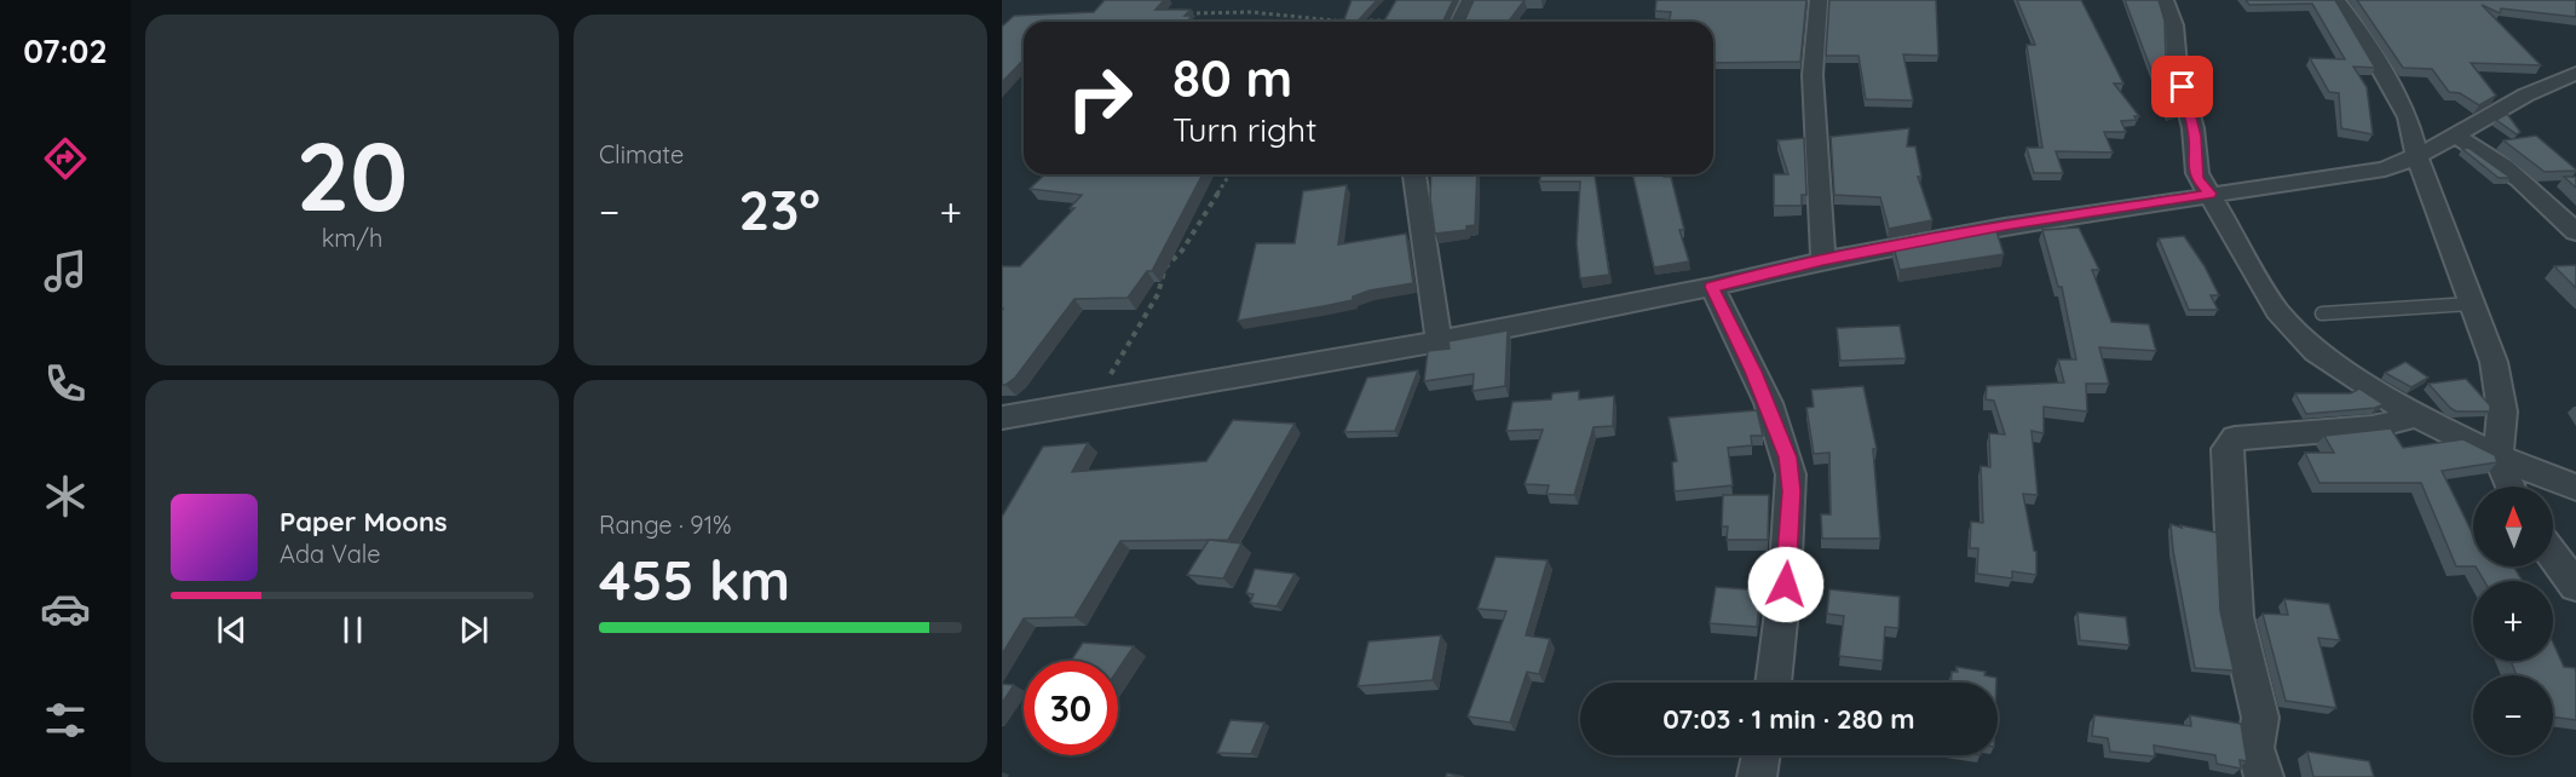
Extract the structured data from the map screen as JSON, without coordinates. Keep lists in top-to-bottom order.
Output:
{
  "north": "top",
  "page": {
    "tabs": "07:02",
    "tile": [
      ["20", "km/h"],
      "Climate",
      ["Range · 91%", "455 km"]
    ],
    "turn": ["80 m", "Turn right"],
    "heat": ["−", "23°", "+"],
    "map_buttons": ["+", "−"],
    "song": ["Paper Moons", "Ada Vale"],
    "limit": "30",
    "trip": "07:03 · 1 min · 280 m"
  }
}
